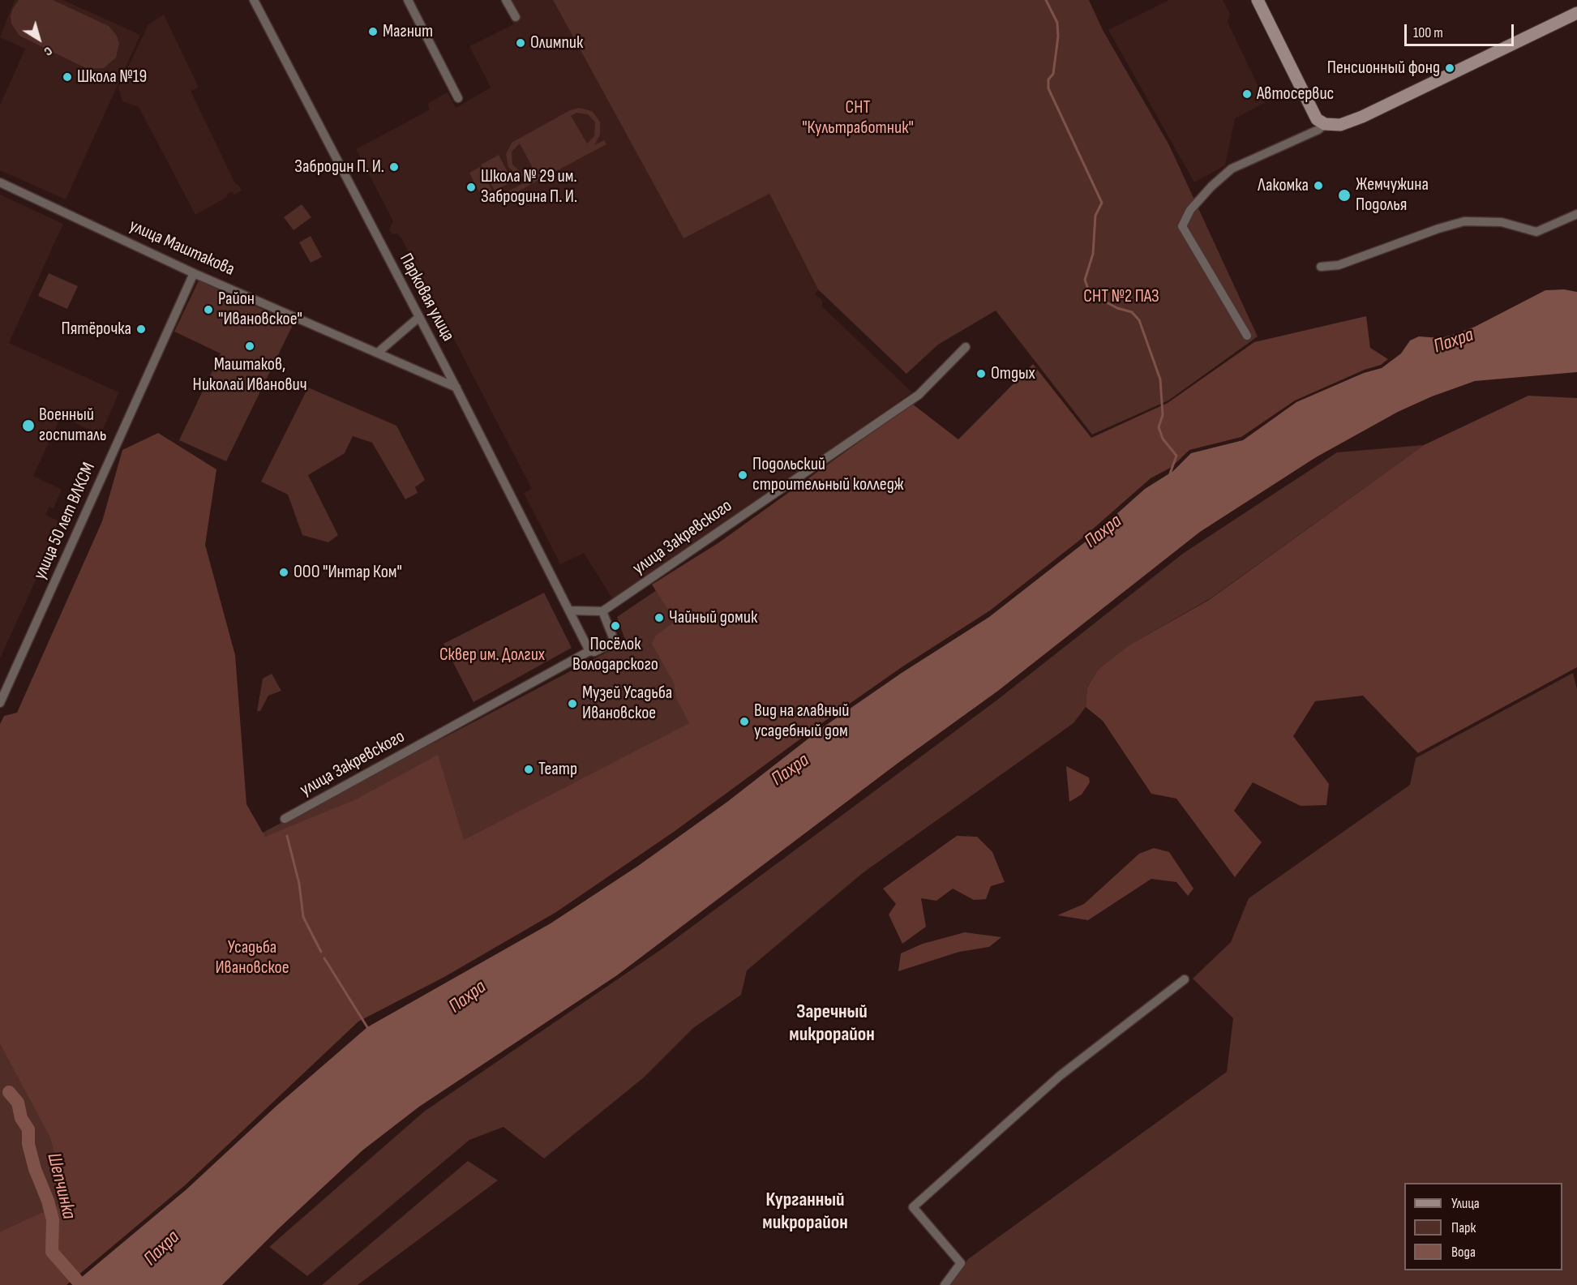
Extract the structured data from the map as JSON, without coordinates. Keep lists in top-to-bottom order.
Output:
{
  "streets": {
    "street": [
      "улица Маштакова",
      "Парковая улица",
      "улица 50 лет ВЛКСМ",
      "улица Закревского"
    ]
  },
  "crossings": [
    ["улица Маштакова", "Парковая улица"],
    ["улица Маштакова", "улица 50 лет ВЛКСМ"],
    ["Парковая улица", "улица Закревского"]
  ],
  "districts": ["Заречный микрорайон", "Курганный микрорайон"],
  "water": ["Пахра", "Шепчинка"],
  "parks": [
    "СНТ \"Культработник\"",
    "СНТ №2 ПАЗ",
    "Сквер им. Долгих",
    "Усадьба Ивановское"
  ],
  "places": [
    "Магнит",
    "Олимпик",
    "Пенсионный фонд",
    "Школа №19",
    "Автосервис",
    "Забродин П. И.",
    "Лакомка",
    "Школа № 29 им. Забродина П. И.",
    "Жемчужина Подолья",
    "Район \"Ивановское\"",
    "Пятёрочка",
    "Маштаков, Николай Иванович",
    "Отдых",
    "Военный госпиталь",
    "Подольский строительный колледж",
    "ООО \"Интар Ком\"",
    "Чайный домик",
    "Посёлок Володарского",
    "Музей Усадьба Ивановское",
    "Вид на главный усадебный дом",
    "Театр"
  ],
  "legend": ["Улица", "Парк", "Вода"],
  "scale_bar": "100 m",
  "north": "bottom right"
}
